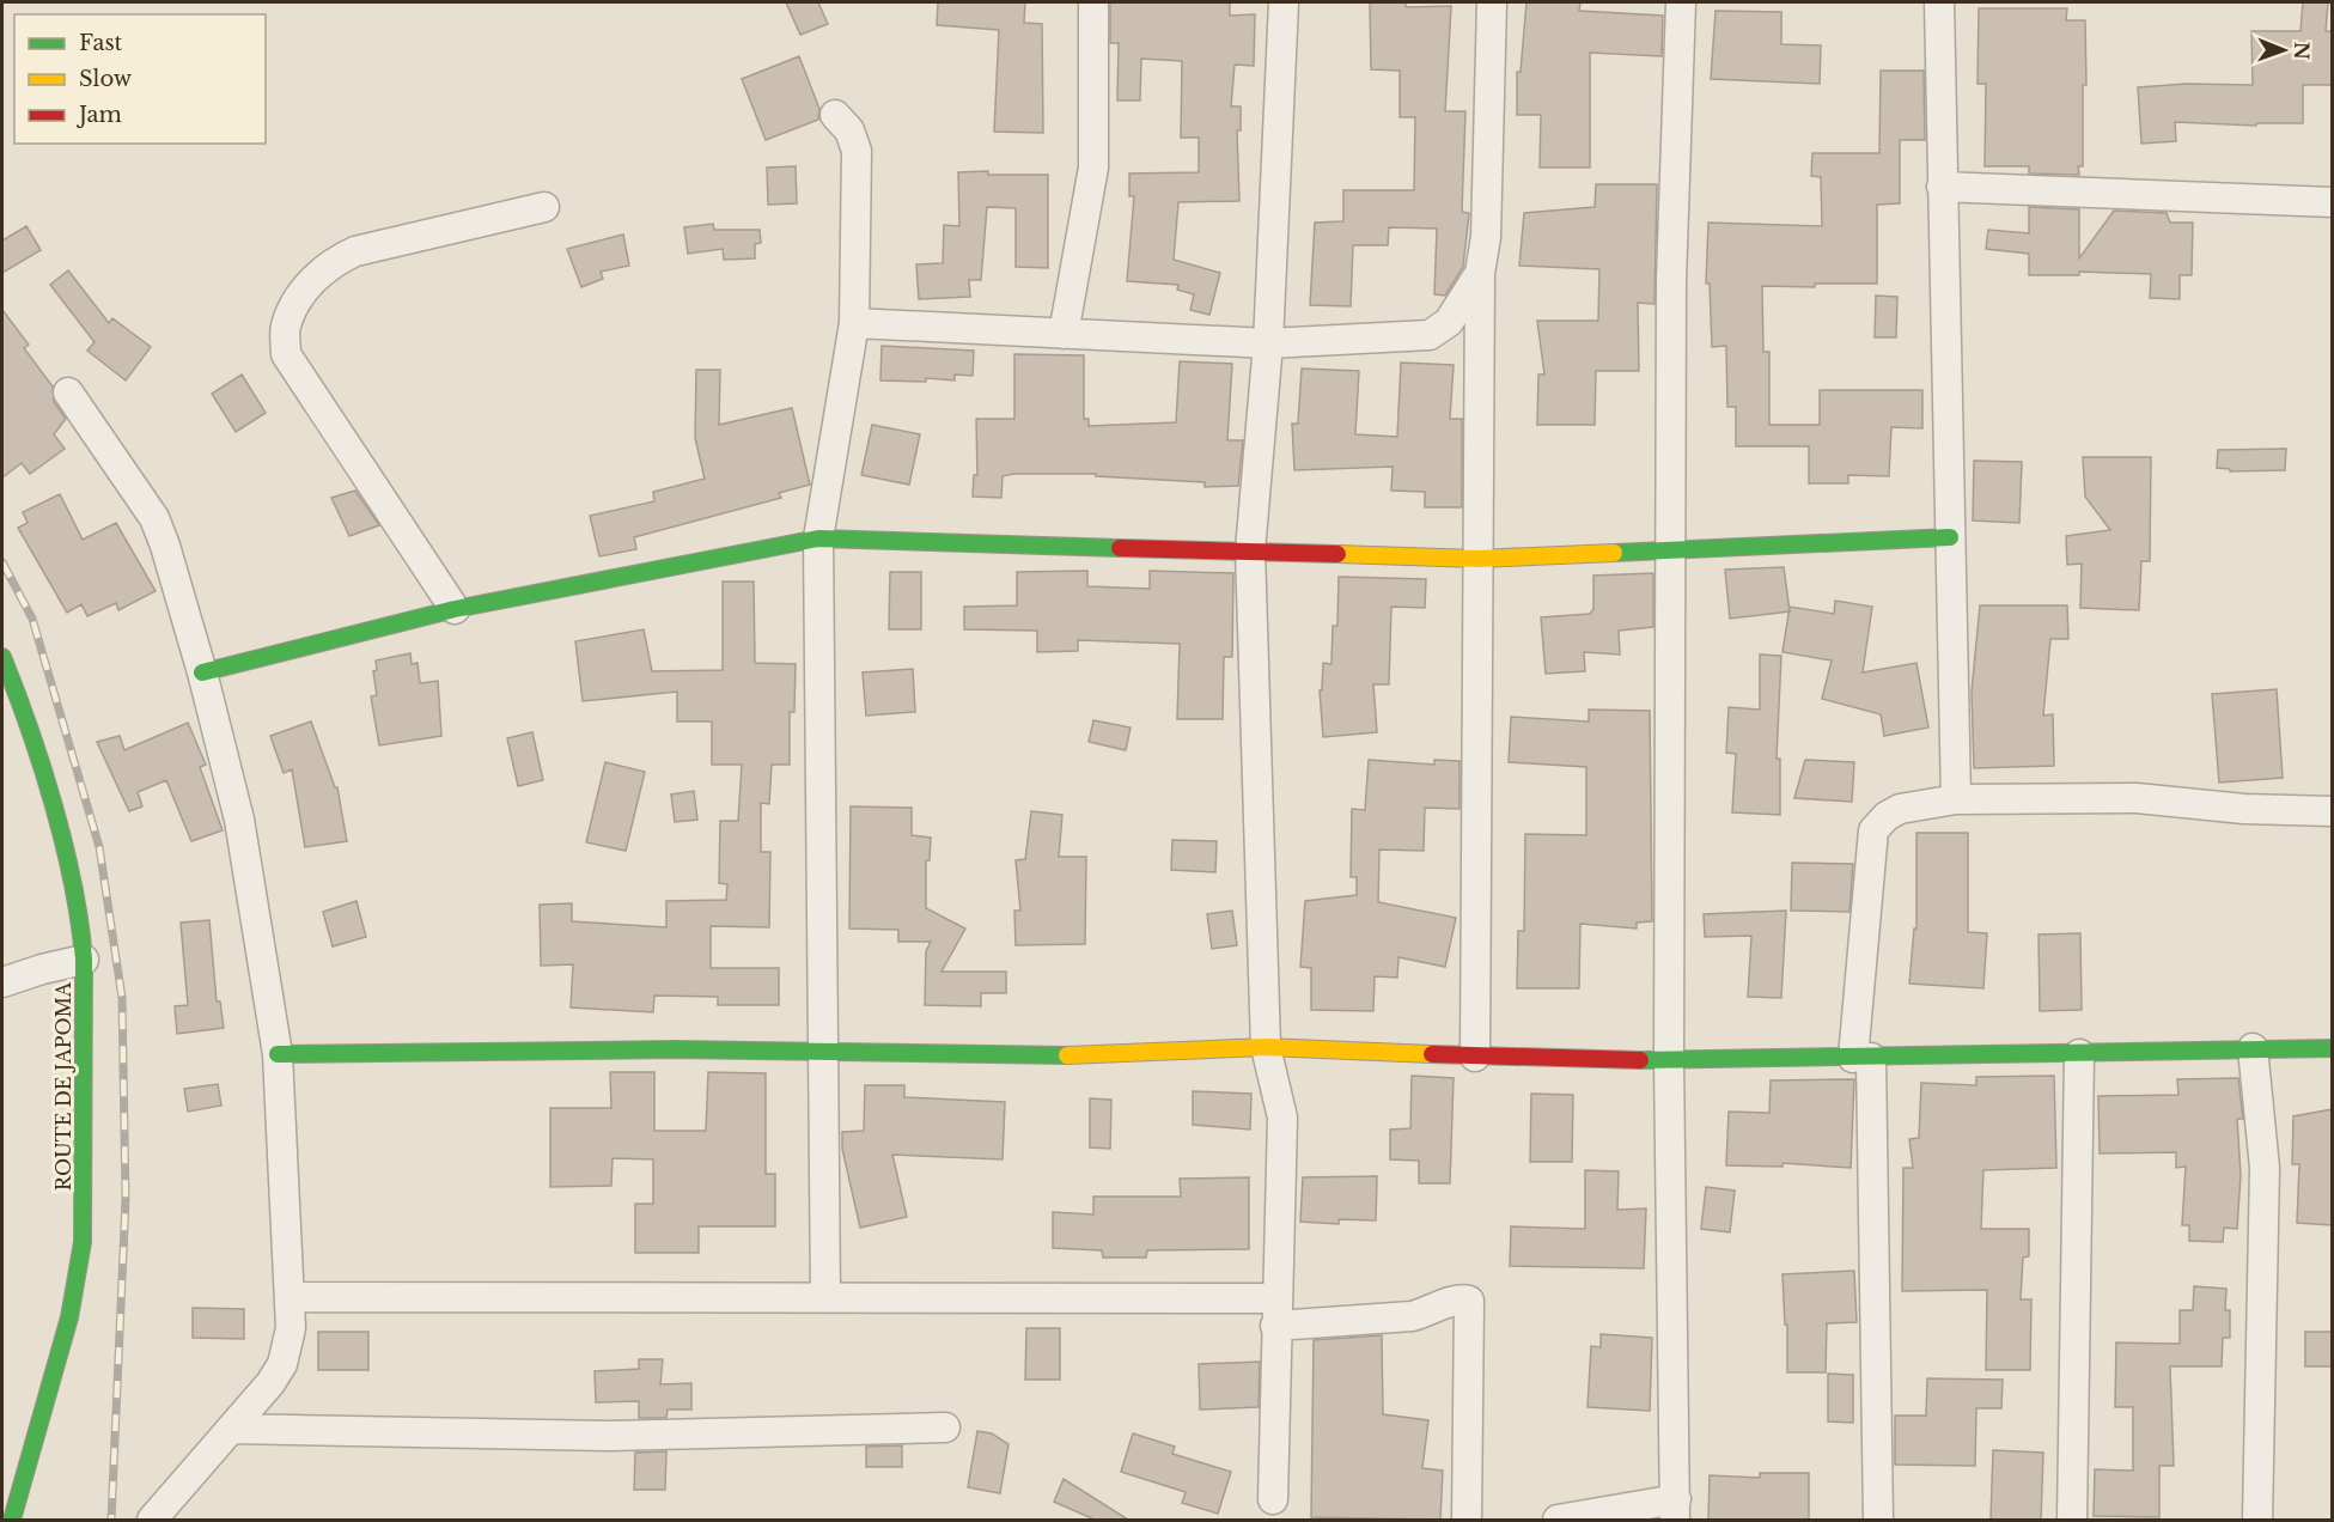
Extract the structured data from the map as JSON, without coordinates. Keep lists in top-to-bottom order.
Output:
{
  "streets": {
    "street": ["ROUTE DE JAPOMA"]
  },
  "legend": ["Fast", "Slow", "Jam"],
  "north": "right"
}
